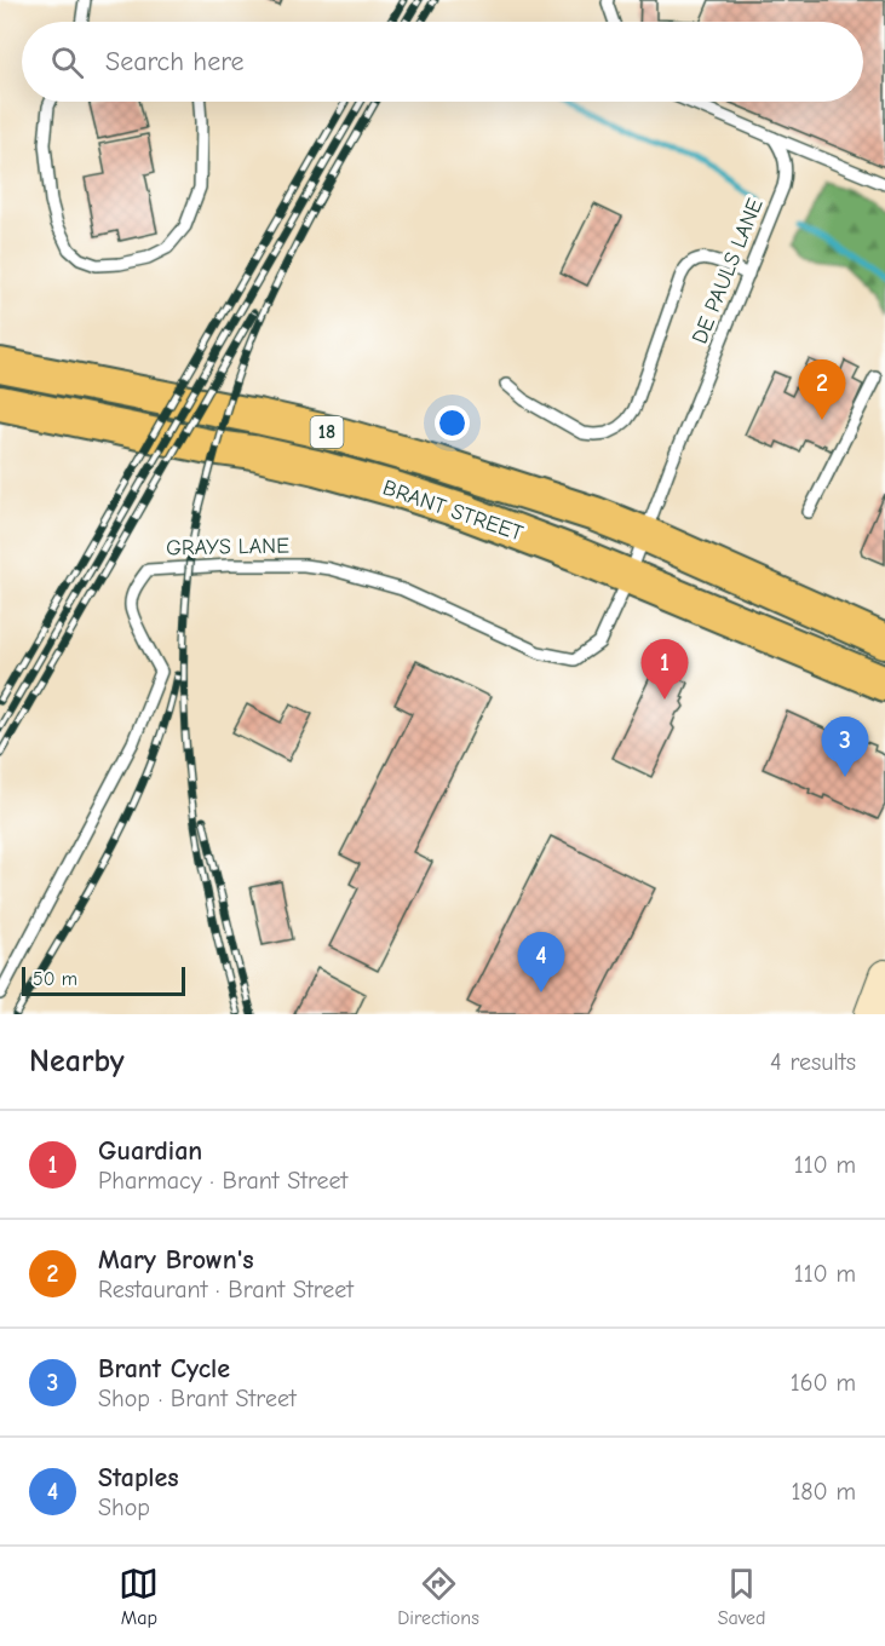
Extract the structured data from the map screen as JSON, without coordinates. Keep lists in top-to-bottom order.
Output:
{
  "streets": {
    "main road": ["18", "BRANT STREET"],
    "lane": ["DE PAULS LANE", "GRAYS LANE"]
  },
  "crossings": [
    ["DE PAULS LANE", "BRANT STREET"],
    ["DE PAULS LANE", "GRAYS LANE"],
    ["BRANT STREET", "GRAYS LANE"]
  ],
  "scale_bar": "50 m",
  "page": {
    "search": "Search here",
    "pins": [
      "2",
      "1",
      "3",
      "4"
    ],
    "scale": "50 m",
    "heading": ["Nearby", "4 results"],
    "list": [
      {
        "mark": "1",
        "name": "Guardian",
        "note": "Pharmacy · Brant Street",
        "value": "110 m"
      },
      {
        "mark": "2",
        "name": "Mary Brown's",
        "note": "Restaurant · Brant Street",
        "value": "110 m"
      },
      {
        "mark": "3",
        "name": "Brant Cycle",
        "note": "Shop · Brant Street",
        "value": "160 m"
      },
      {
        "mark": "4",
        "name": "Staples",
        "note": "Shop",
        "value": "180 m"
      }
    ],
    "nav": ["Map", "Directions", "Saved"]
  }
}
